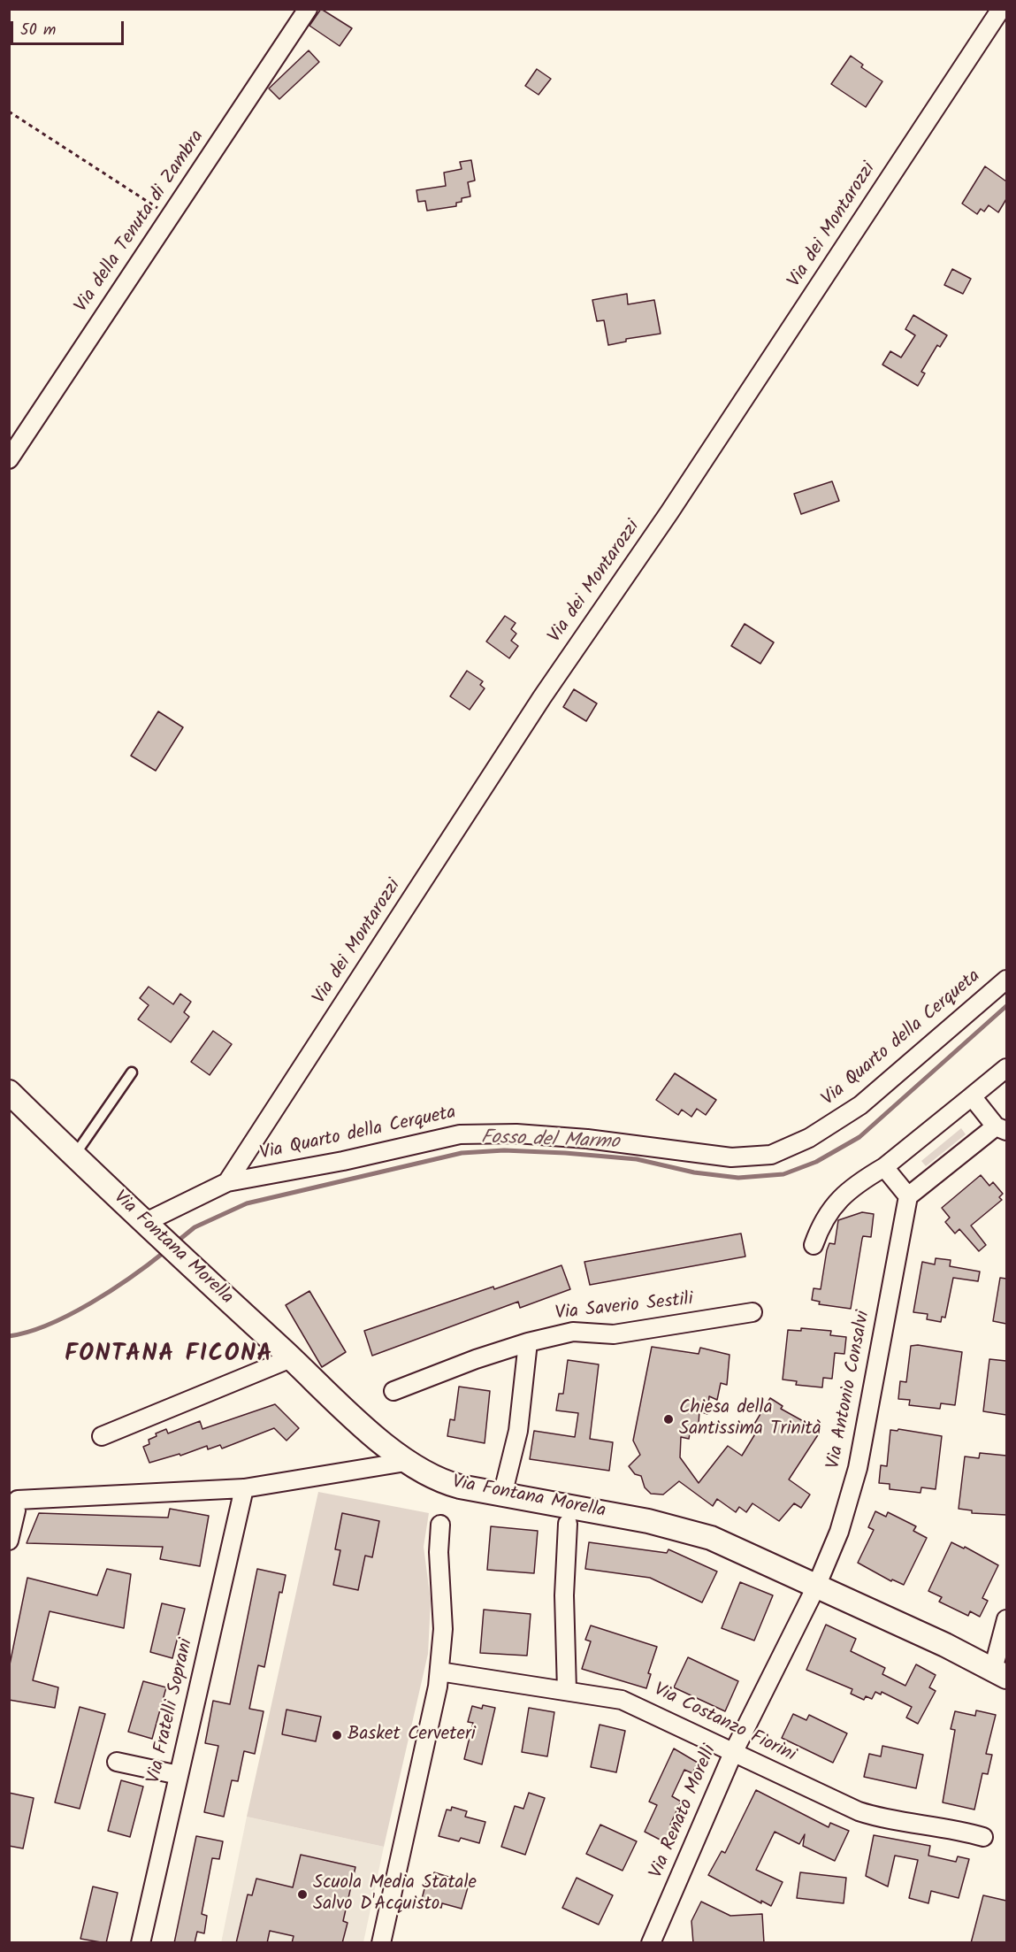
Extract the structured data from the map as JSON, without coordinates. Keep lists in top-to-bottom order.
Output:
{
  "streets": {
    "street": [
      "Via della Tenuta di Zambra",
      "Via dei Montarozzi",
      "Via Quarto della Cerqueta",
      "Via Fontana Morella",
      "Via Saverio Sestili",
      "Via Antonio Consalvi",
      "Via Fratelli Soprani",
      "Via Costanzo Fiorini",
      "Via Renato Morelli"
    ]
  },
  "crossings": [
    ["Via dei Montarozzi", "Via Quarto della Cerqueta"],
    ["Via Quarto della Cerqueta", "Via Fontana Morella"],
    ["Via Fontana Morella", "Via Antonio Consalvi"],
    ["Via Fontana Morella", "Via Renato Morelli"],
    ["Via Antonio Consalvi", "Via Renato Morelli"],
    ["Via Costanzo Fiorini", "Via Renato Morelli"]
  ],
  "districts": ["FONTANA FICONA"],
  "water": ["Fosso del Marmo"],
  "places": ["Chiesa della Santissima Trinità", "Basket Cerveteri", "Scuola Media Statale Salvo D'Acquisto"],
  "scale_bar": "50 m"
}
